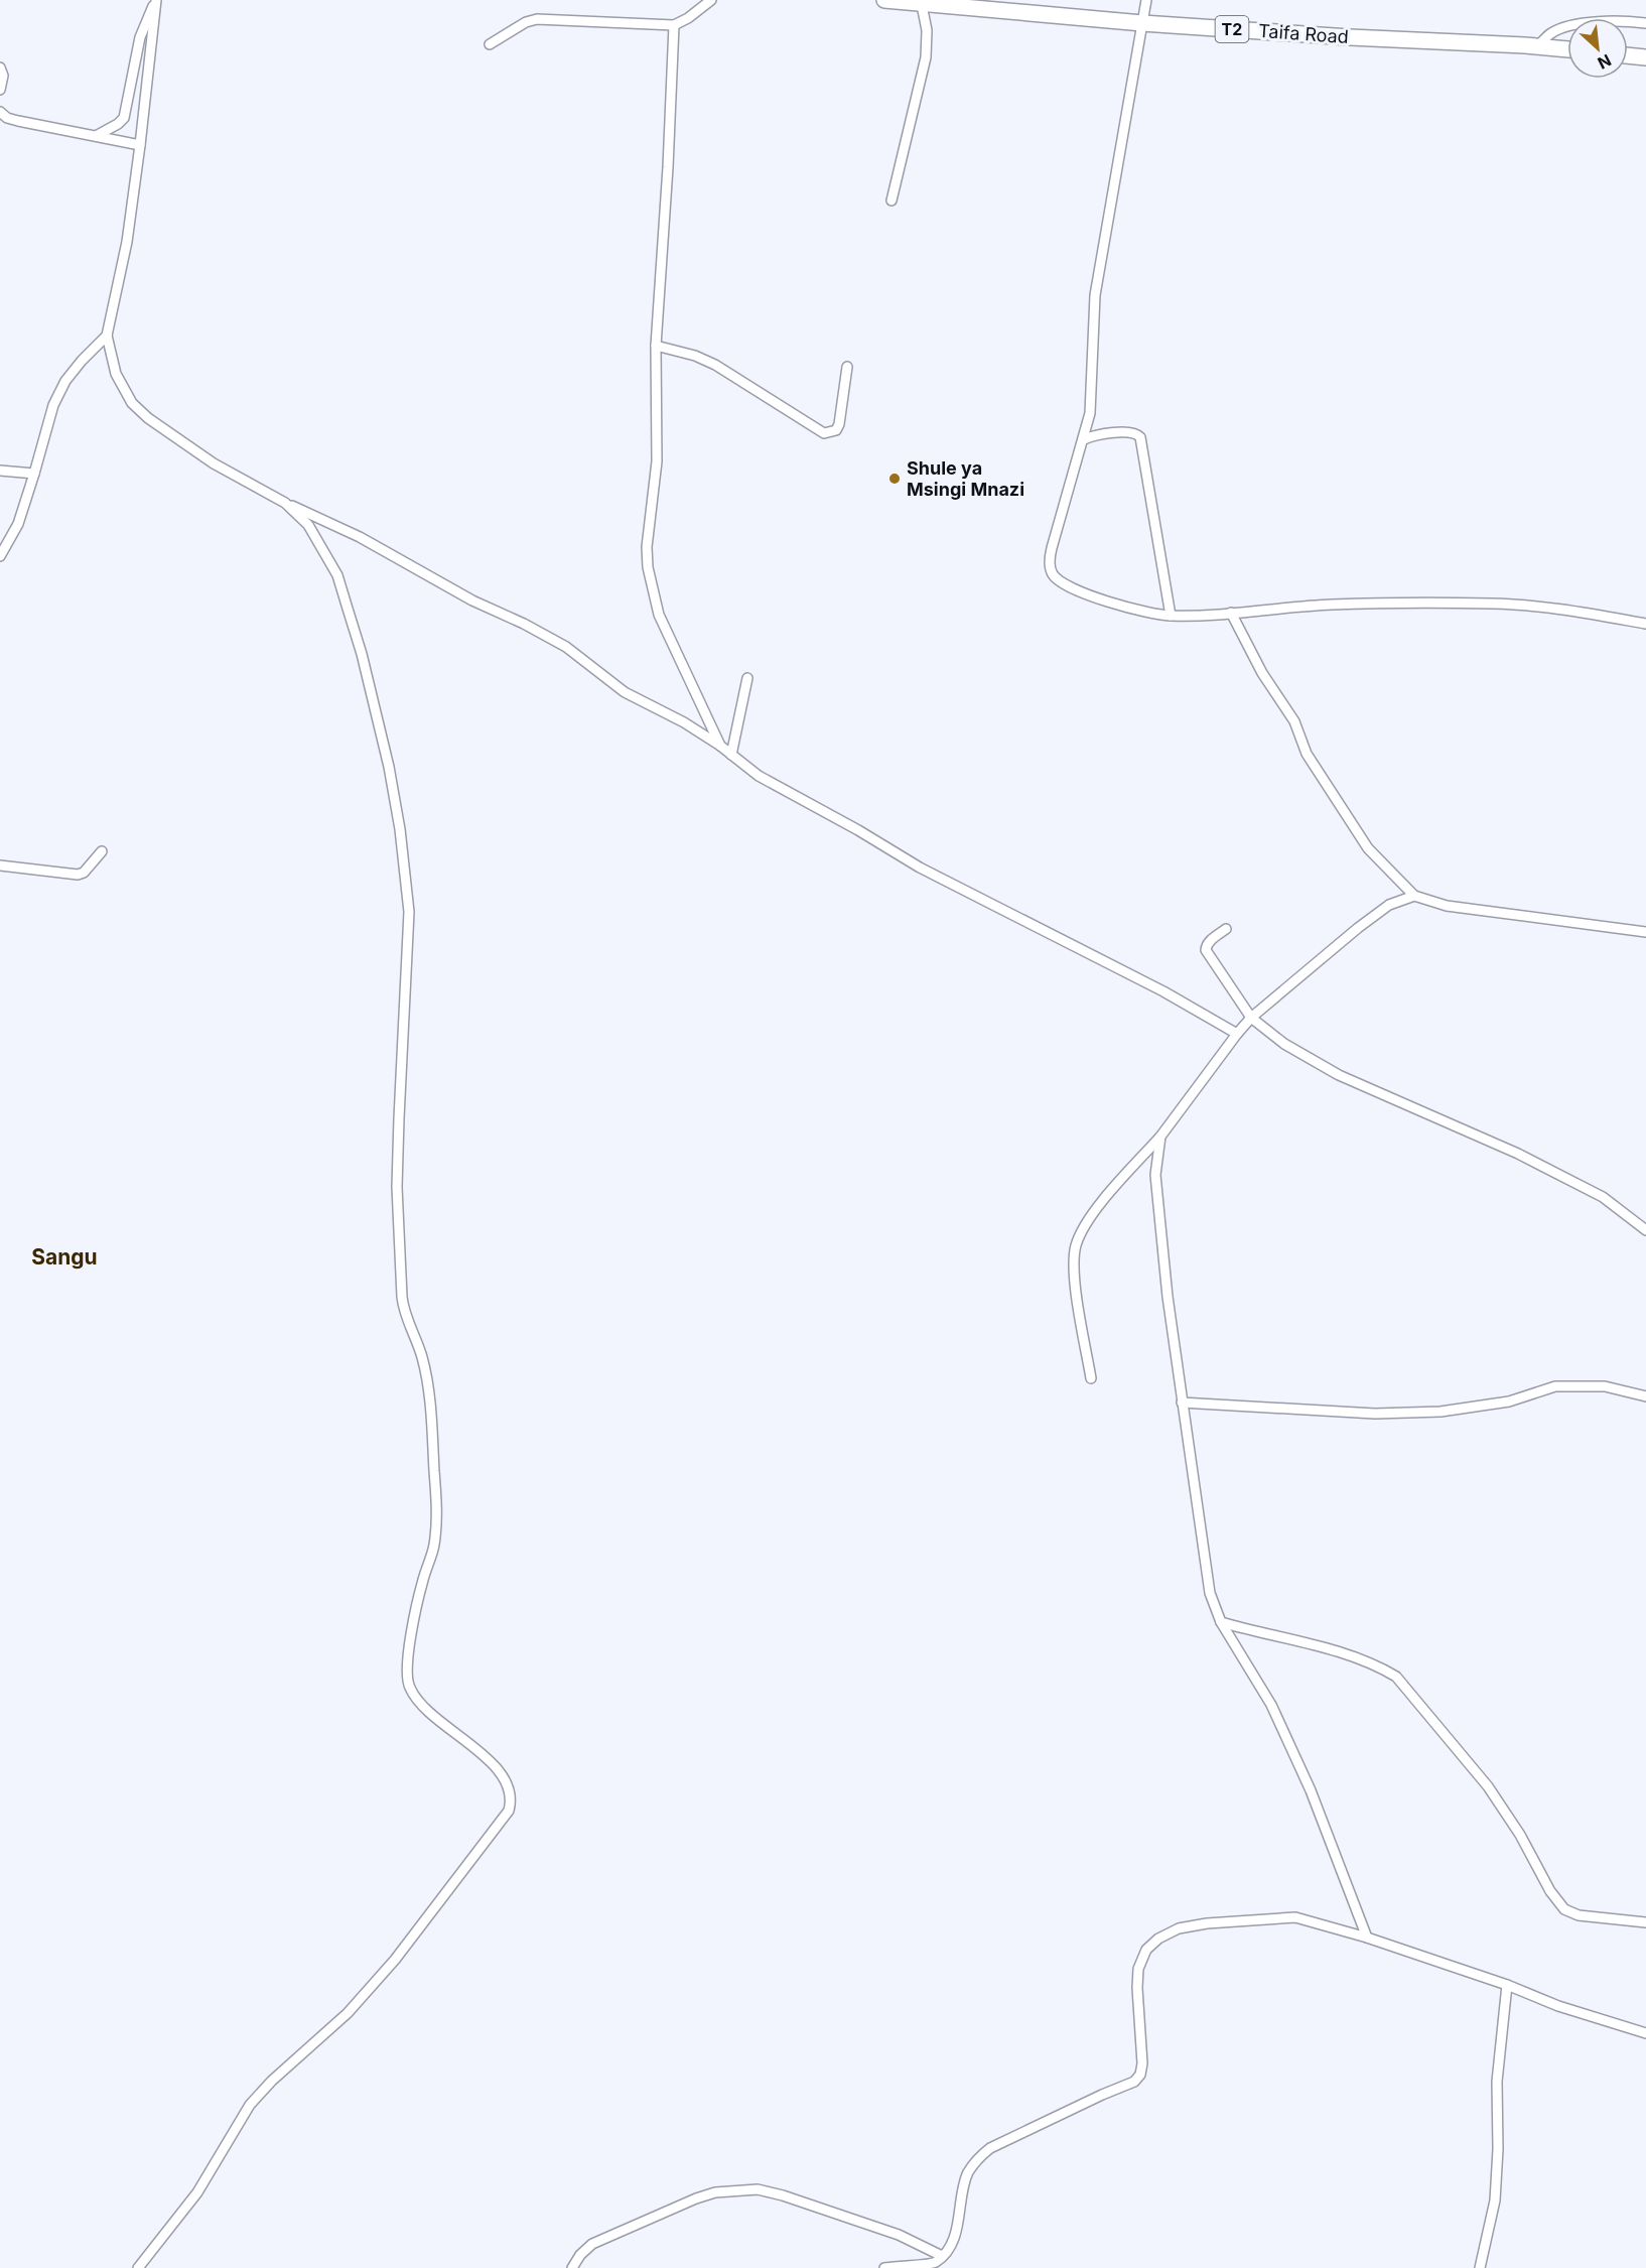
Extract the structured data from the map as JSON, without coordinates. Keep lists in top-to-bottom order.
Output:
{
  "streets": {
    "highway": ["T2", "Taifa Road"]
  },
  "districts": ["Sangu"],
  "places": ["Shule ya Msingi Mnazi"],
  "north": "bottom right"
}
